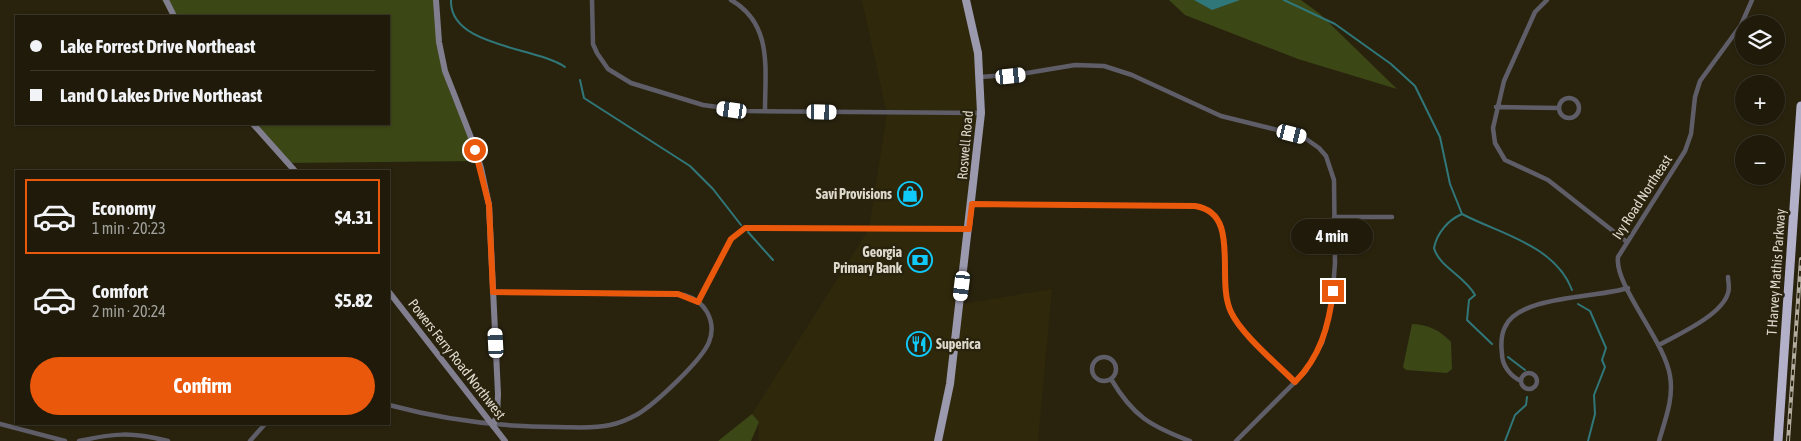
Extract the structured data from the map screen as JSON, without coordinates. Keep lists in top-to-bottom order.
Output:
{
  "streets": {
    "highway": ["T Harvey Mathis Parkway"],
    "main road": ["Roswell Road"],
    "street": ["Ivy Road Northeast", "Powers Ferry Road Northwest"]
  },
  "places": {
    "shop": ["Savi Provisions"],
    "bank": ["Georgia Primary Bank"],
    "restaurant": ["Superica"]
  },
  "page": {
    "map_buttons": ["+", "−"],
    "banner": ["Lake Forrest Drive Northeast", "Land O Lakes Drive Northeast"],
    "list": [
      {
        "name": "Economy",
        "note": "1 min · 20:23",
        "value": "$4.31"
      },
      {
        "name": "Comfort",
        "note": "2 min · 20:24",
        "value": "$5.82"
      }
    ],
    "bubble": "4 min",
    "buttons": "Confirm"
  }
}
